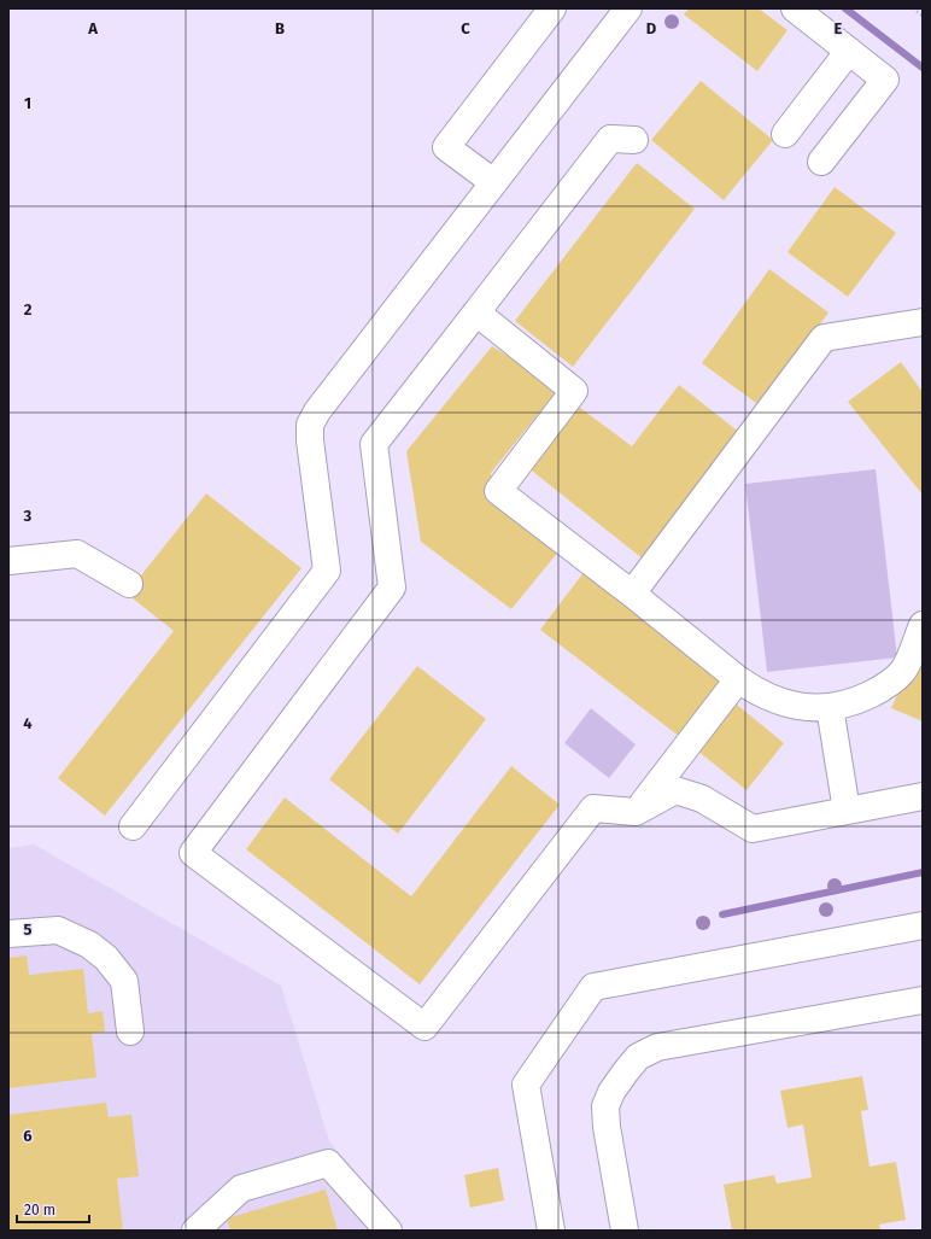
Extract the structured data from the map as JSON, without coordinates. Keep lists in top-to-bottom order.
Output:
{
  "scale_bar": "20 m",
  "grid": {
    "columns": [
      "A",
      "B",
      "C",
      "D",
      "E"
    ],
    "rows": [
      "1",
      "2",
      "3",
      "4",
      "5",
      "6"
    ]
  }
}
